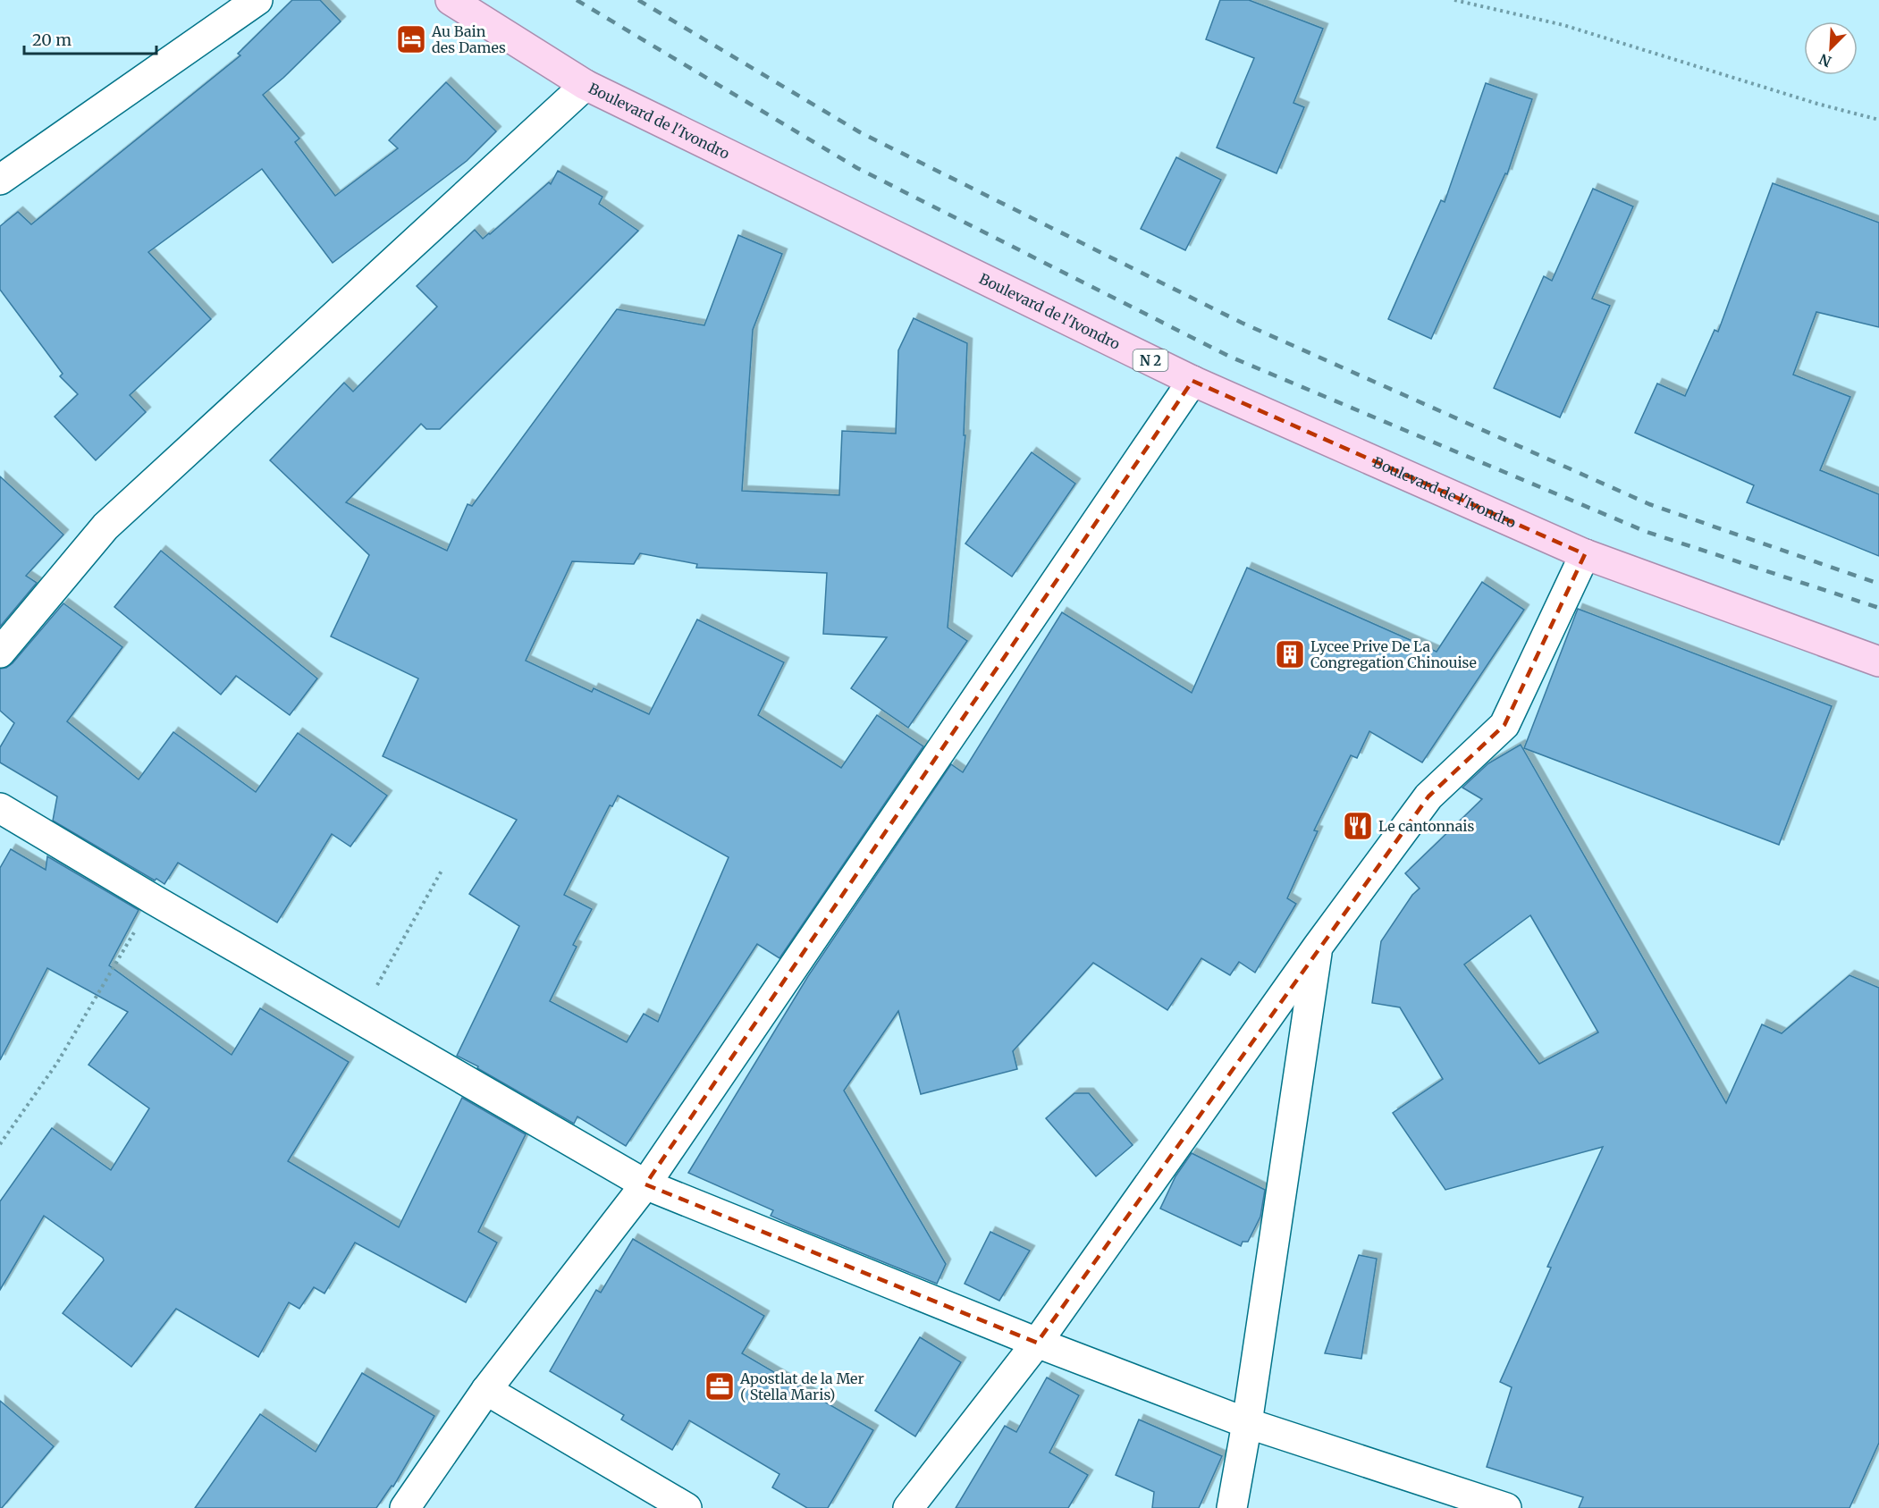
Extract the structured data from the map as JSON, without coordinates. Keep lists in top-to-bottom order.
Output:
{
  "streets": {
    "main road": ["Boulevard de l'Ivondro", "N 2"]
  },
  "places": {
    "hotel": ["Au Bain des Dames"],
    "building": ["Lycee Prive De La Congregation Chinouise"],
    "restaurant": ["Le cantonnais"],
    "office": ["Apostlat de la Mer ( Stella Maris)"]
  },
  "scale_bar": "20 m",
  "north": "bottom left"
}
